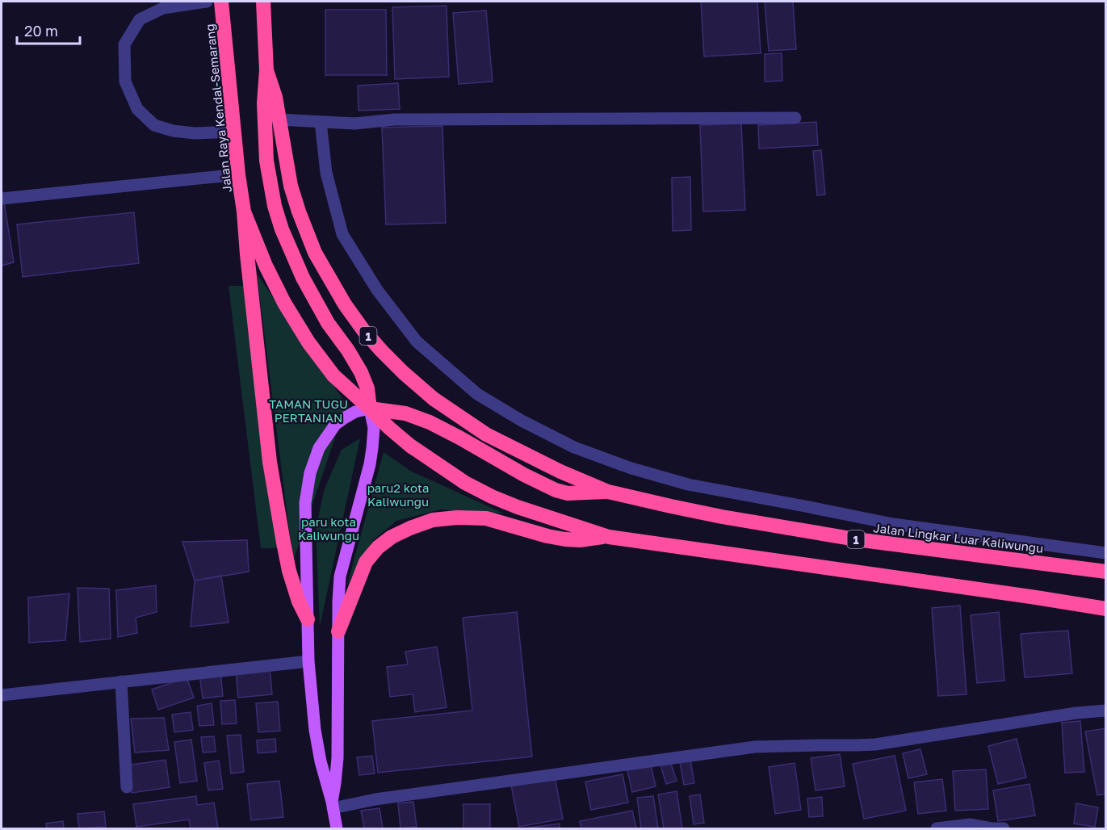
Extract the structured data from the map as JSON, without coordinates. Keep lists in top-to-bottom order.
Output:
{
  "streets": {
    "highway": ["Jalan Raya Kendal-Semarang", "1", "Jalan Lingkar Luar Kaliwungu"]
  },
  "crossings": [
    ["1", "Jalan Lingkar Luar Kaliwungu"]
  ],
  "parks": ["TAMAN TUGU PERTANIAN", "paru2 kota Kaliwungu", "paru kota Kaliwungu"],
  "scale_bar": "20 m"
}
